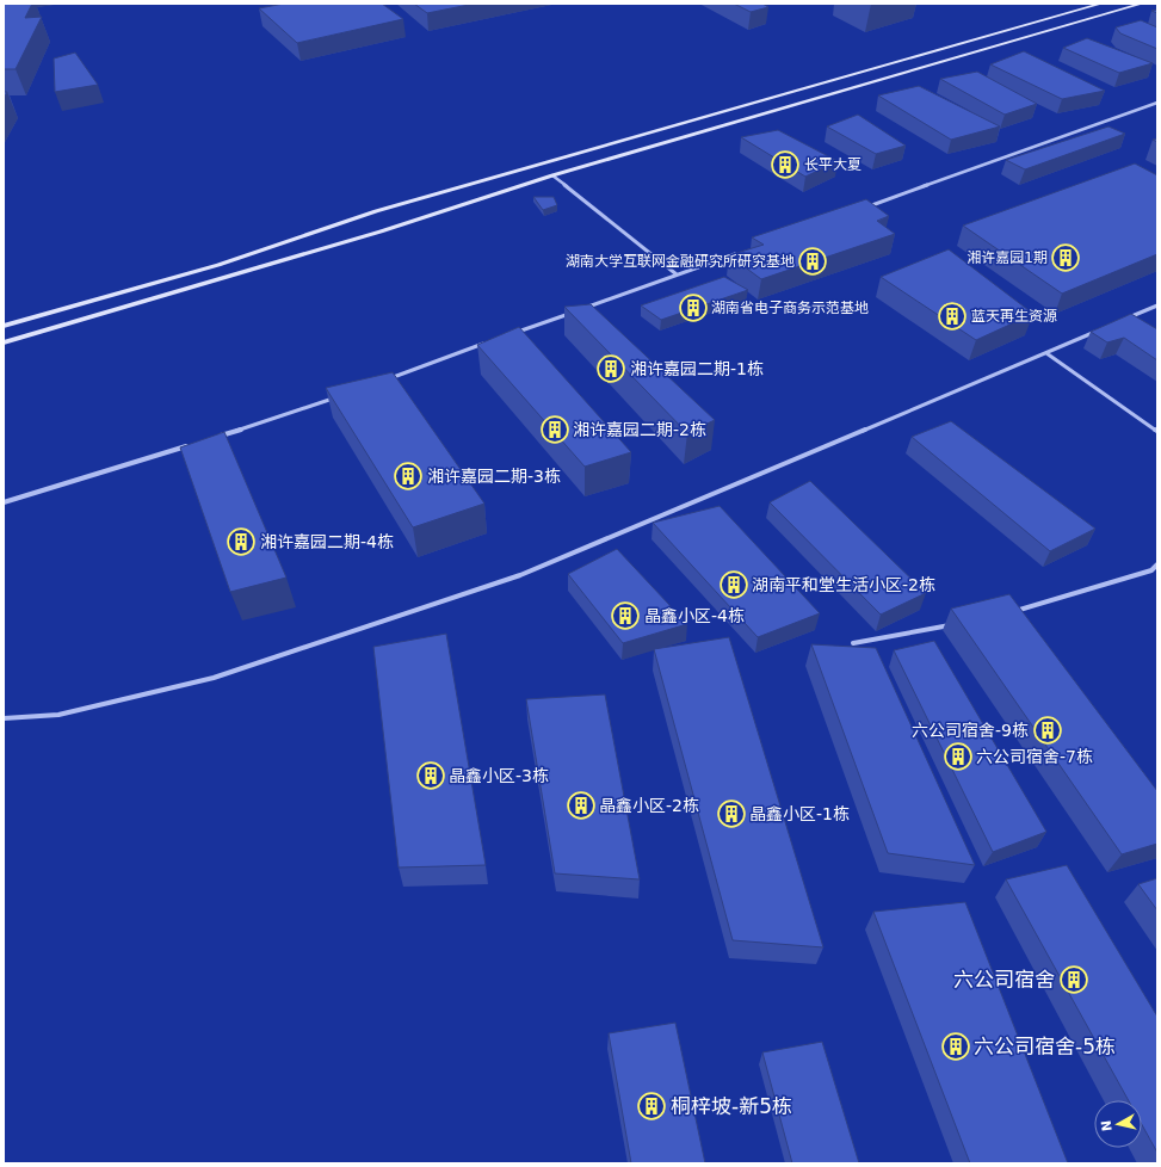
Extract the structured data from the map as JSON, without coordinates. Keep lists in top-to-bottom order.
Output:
{
  "places": {
    "building": [
      "长平大夏",
      "湘许嘉园1期",
      "湖南大学互联网金融研究所研究基地",
      "湖南省电子商务示范基地",
      "蓝天再生资源",
      "湘许嘉园二期-1栋",
      "湘许嘉园二期-2栋",
      "湘许嘉园二期-3栋",
      "湘许嘉园二期-4栋",
      "湖南平和堂生活小区-2栋",
      "晶鑫小区-4栋",
      "六公司宿舍-9栋",
      "六公司宿舍-7栋",
      "晶鑫小区-3栋",
      "晶鑫小区-2栋",
      "晶鑫小区-1栋",
      "六公司宿舍",
      "六公司宿舍-5栋",
      "桐梓坡-新5栋"
    ]
  },
  "north": "left"
}
